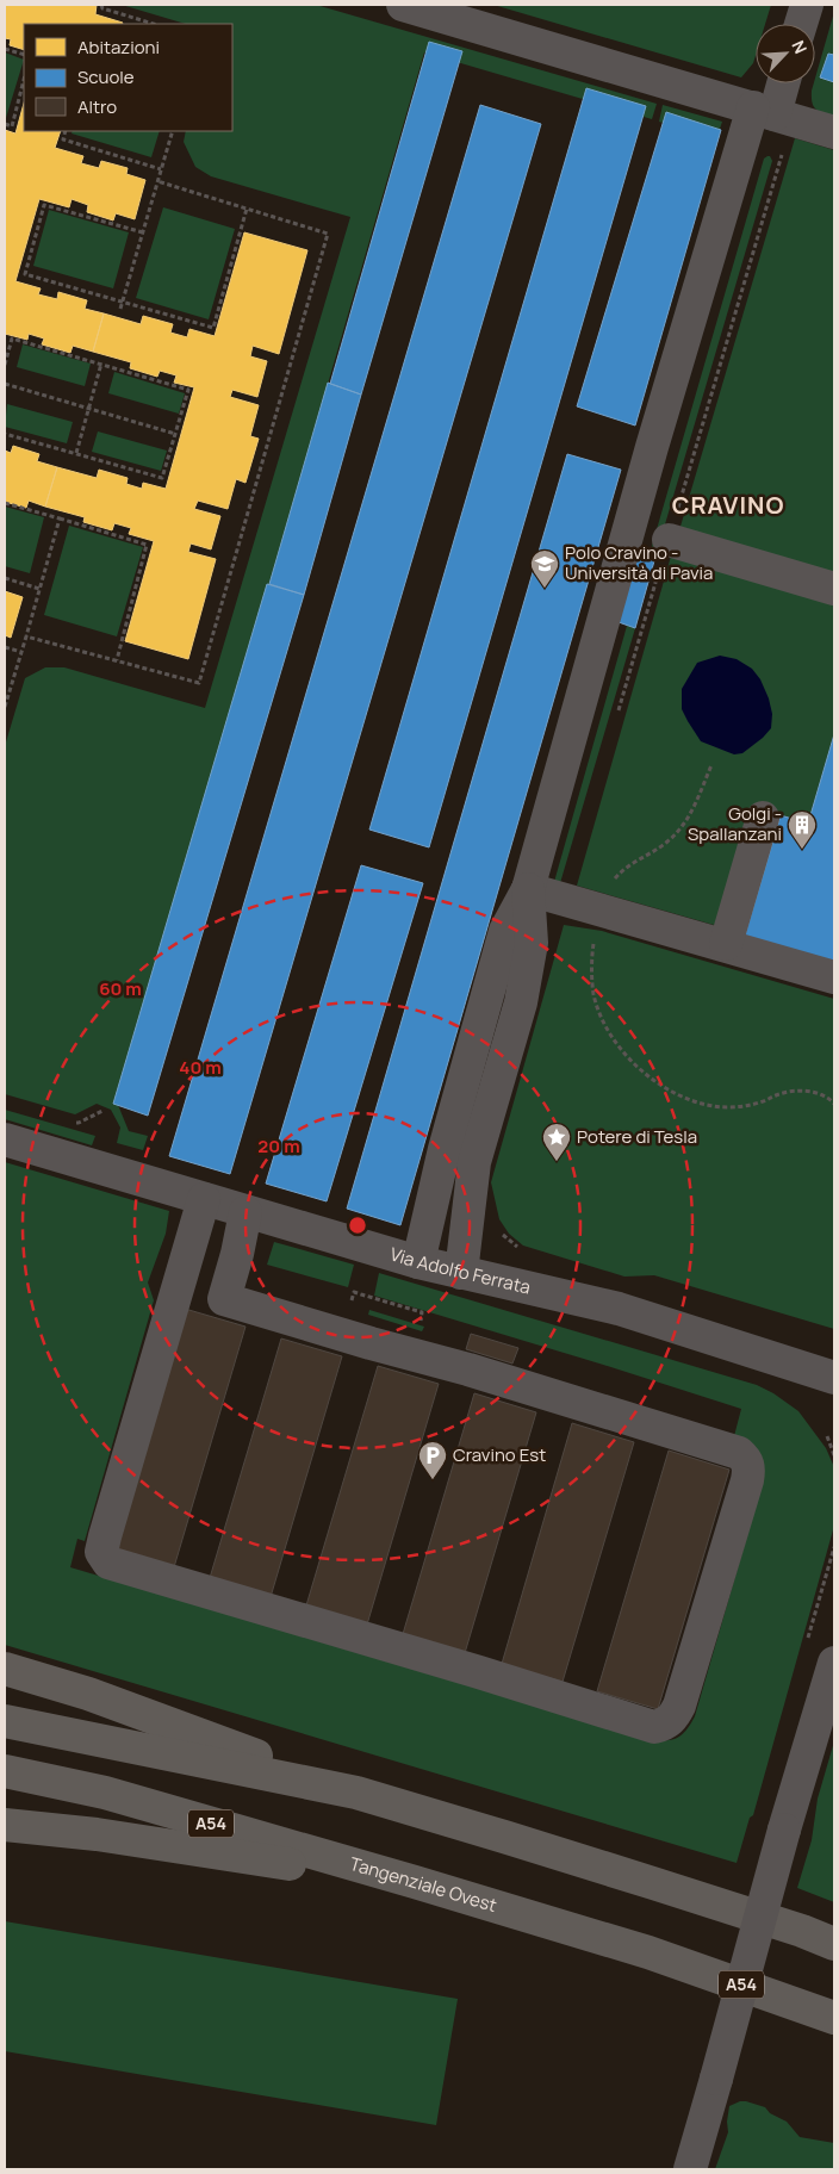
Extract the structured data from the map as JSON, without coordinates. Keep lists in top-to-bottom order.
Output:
{
  "streets": {
    "highway": ["A54", "Tangenziale Ovest"],
    "street": ["Via Adolfo Ferrata"]
  },
  "districts": ["CRAVINO"],
  "places": {
    "school or university": ["Polo Cravino - Università di Pavia"],
    "building": ["Golgi - Spallanzani"],
    "place": ["Potere di Tesla"],
    "parking": ["Cravino Est"]
  },
  "legend": ["Abitazioni", "Scuole", "Altro"],
  "north": "top right",
  "rings": ["60 m", "40 m", "20 m"]
}
